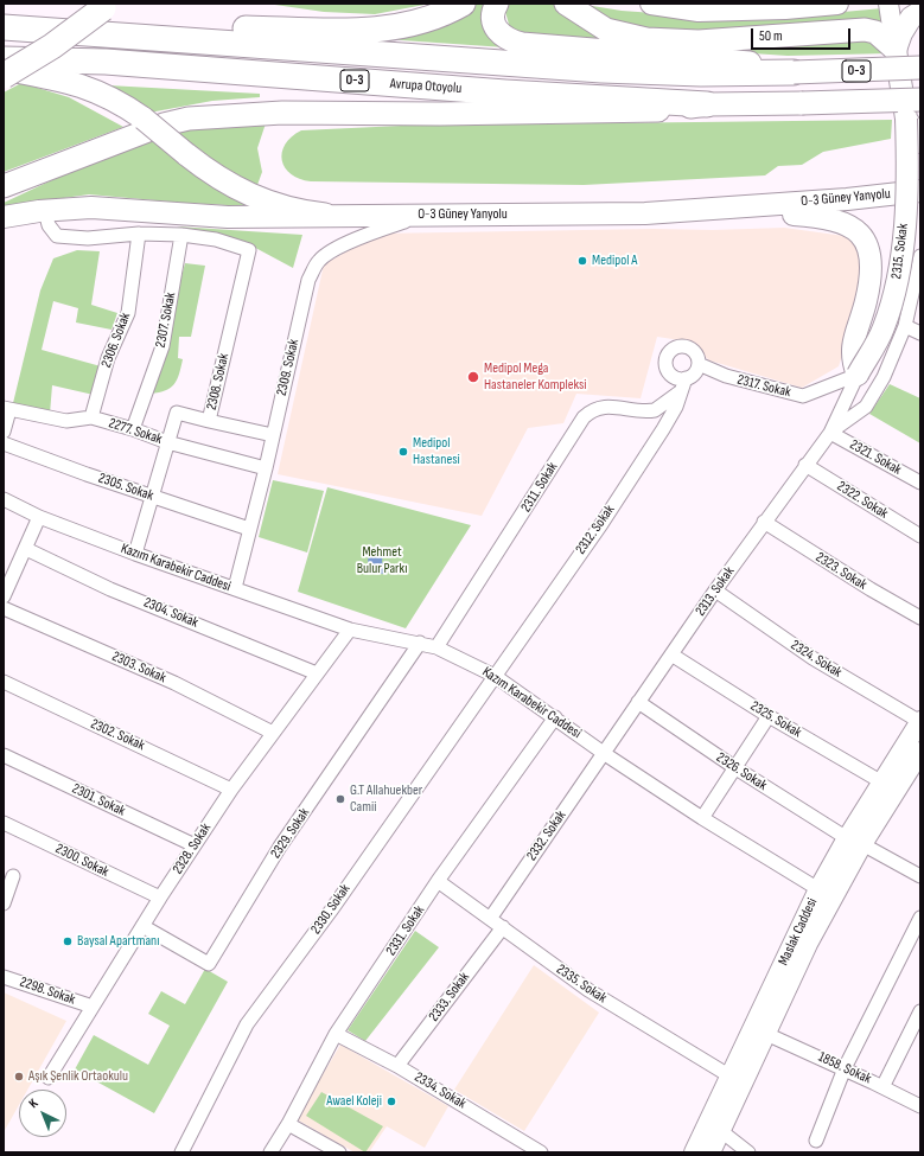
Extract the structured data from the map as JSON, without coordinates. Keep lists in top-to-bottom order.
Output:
{
  "streets": {
    "highway": ["O-3", "Avrupa Otoyolu"],
    "main road": ["O-3 Güney Yanyolu", "2315. Sokak", "Maslak Caddesi"],
    "street": [
      "2307. Sokak",
      "2306. Sokak",
      "2309. Sokak",
      "2308. Sokak",
      "2317. Sokak",
      "2277. Sokak",
      "2321. Sokak",
      "2305. Sokak",
      "2311. Sokak",
      "2322. Sokak",
      "2312. Sokak",
      "Kazım Karabekir Caddesi",
      "2323. Sokak",
      "2313. Sokak",
      "2304. Sokak",
      "2324. Sokak",
      "2303. Sokak",
      "2325. Sokak",
      "2302. Sokak",
      "2326. Sokak",
      "2301. Sokak",
      "2329. Sokak",
      "2332. Sokak",
      "2328. Sokak",
      "2300. Sokak",
      "2330. Sokak",
      "2331. Sokak",
      "2335. Sokak",
      "2298. Sokak",
      "2333. Sokak",
      "1858. Sokak",
      "2334. Sokak"
    ]
  },
  "crossings": [
    ["O-3", "Avrupa Otoyolu"],
    ["O-3 Güney Yanyolu", "2309. Sokak"],
    ["2315. Sokak", "2317. Sokak"],
    ["2315. Sokak", "2313. Sokak"],
    ["2307. Sokak", "2308. Sokak"],
    ["2307. Sokak", "2277. Sokak"],
    ["2306. Sokak", "2277. Sokak"],
    ["2309. Sokak", "2277. Sokak"],
    ["2309. Sokak", "2305. Sokak"],
    ["2309. Sokak", "Kazım Karabekir Caddesi"],
    ["2308. Sokak", "2277. Sokak"],
    ["2308. Sokak", "2305. Sokak"],
    ["2308. Sokak", "Kazım Karabekir Caddesi"],
    ["2317. Sokak", "2312. Sokak"],
    ["2317. Sokak", "2313. Sokak"],
    ["2321. Sokak", "2313. Sokak"],
    ["2311. Sokak", "Kazım Karabekir Caddesi"],
    ["2322. Sokak", "2313. Sokak"],
    ["2312. Sokak", "Kazım Karabekir Caddesi"],
    ["2312. Sokak", "2330. Sokak"],
    ["Kazım Karabekir Caddesi", "2313. Sokak"],
    ["Kazım Karabekir Caddesi", "2329. Sokak"],
    ["Kazım Karabekir Caddesi", "2332. Sokak"],
    ["Kazım Karabekir Caddesi", "2328. Sokak"],
    ["Kazım Karabekir Caddesi", "2330. Sokak"],
    ["Kazım Karabekir Caddesi", "2331. Sokak"],
    ["Kazım Karabekir Caddesi", "Maslak Caddesi"],
    ["2323. Sokak", "2313. Sokak"],
    ["2313. Sokak", "2324. Sokak"],
    ["2313. Sokak", "2325. Sokak"],
    ["2313. Sokak", "2326. Sokak"],
    ["2313. Sokak", "2332. Sokak"],
    ["2304. Sokak", "2328. Sokak"],
    ["2324. Sokak", "Maslak Caddesi"],
    ["2303. Sokak", "2328. Sokak"],
    ["2325. Sokak", "Maslak Caddesi"],
    ["2302. Sokak", "2328. Sokak"],
    ["2326. Sokak", "Maslak Caddesi"],
    ["2301. Sokak", "2328. Sokak"],
    ["2329. Sokak", "2328. Sokak"],
    ["2332. Sokak", "2335. Sokak"],
    ["2328. Sokak", "2300. Sokak"],
    ["2328. Sokak", "2298. Sokak"],
    ["2331. Sokak", "2335. Sokak"],
    ["2331. Sokak", "2334. Sokak"],
    ["Maslak Caddesi", "2335. Sokak"],
    ["Maslak Caddesi", "1858. Sokak"],
    ["2335. Sokak", "2333. Sokak"],
    ["2333. Sokak", "2334. Sokak"]
  ],
  "parks": ["Mehmet Bulur Parkı"],
  "places": [
    "Medipol A",
    "Medipol Mega Hastaneler Kompleksi",
    "Medipol Hastanesi",
    "G.T Allahuekber Camii",
    "Baysal Apartmanı",
    "Aşık Şenlik Ortaokulu",
    "Awael Koleji"
  ],
  "scale_bar": "50 m",
  "north": "top left"
}
